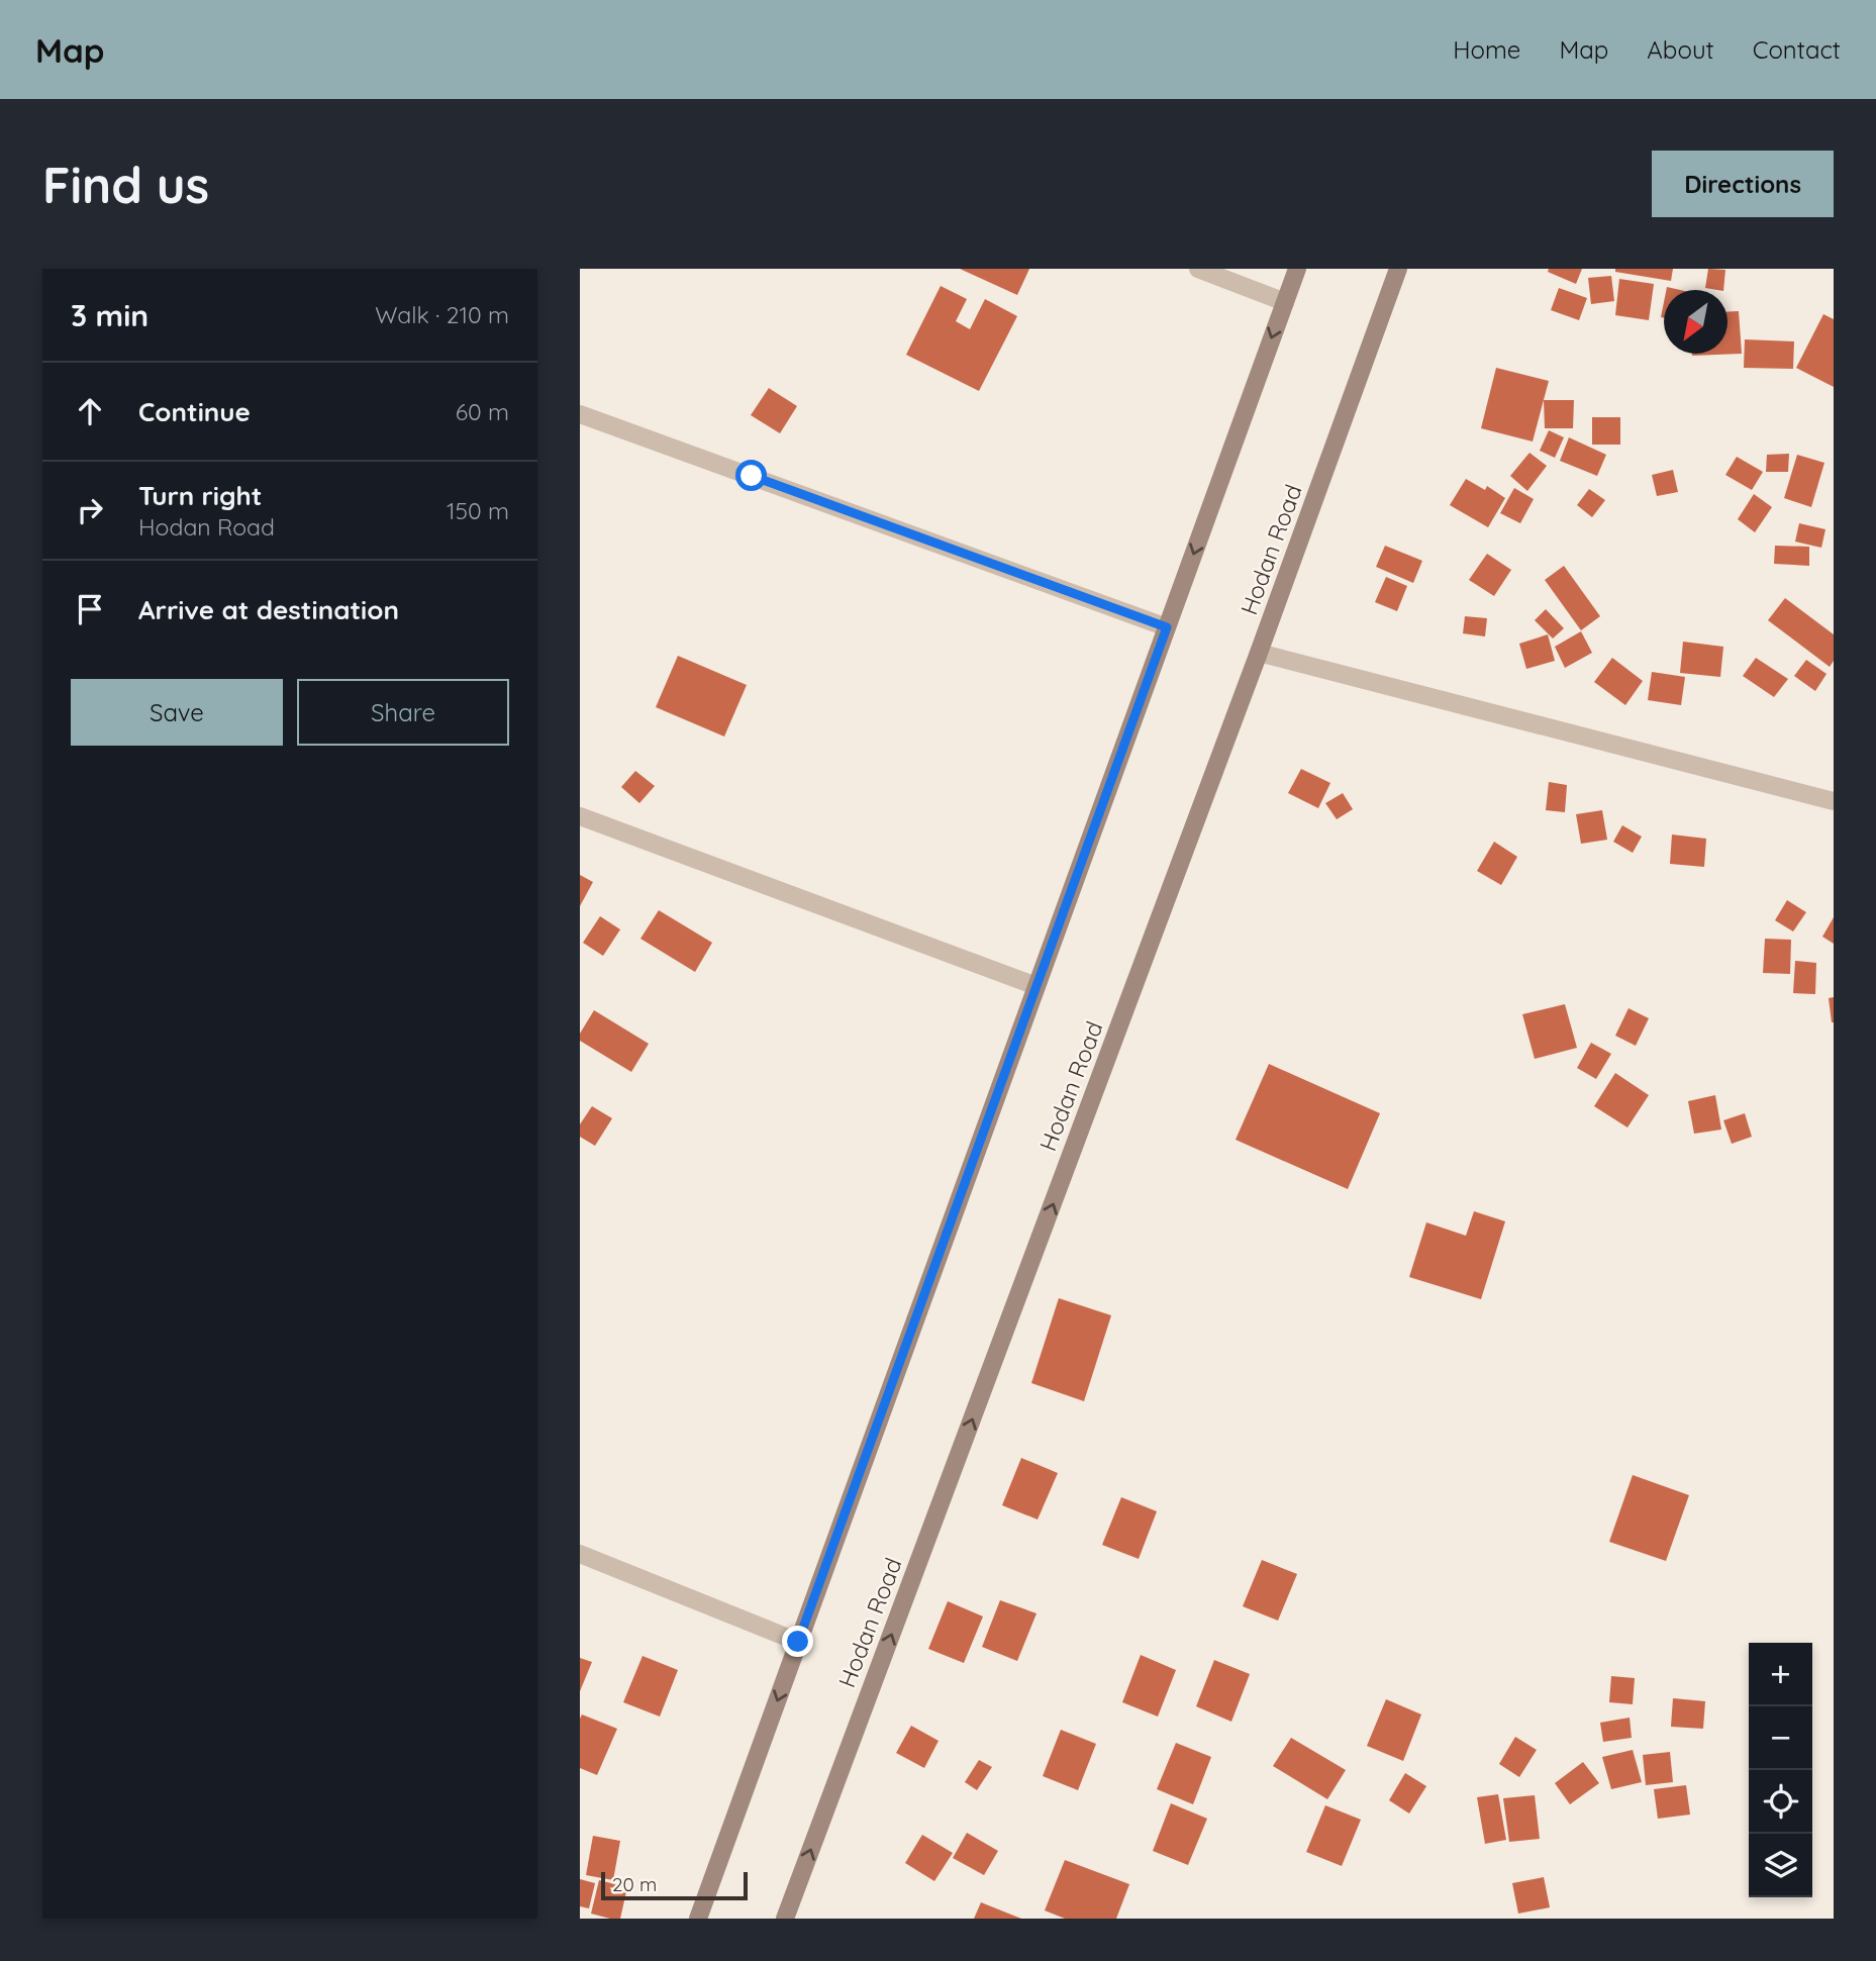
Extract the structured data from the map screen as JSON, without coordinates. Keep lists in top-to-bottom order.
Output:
{
  "streets": {
    "main road": ["Hodan Road"]
  },
  "scale_bar": "20 m",
  "north": "bottom left",
  "page": {
    "header": "Map",
    "nav": [
      "Home",
      "Map",
      "About",
      "Contact"
    ],
    "buttons": [
      "Directions",
      ["Save", "Share"]
    ],
    "title": "Find us",
    "heading": ["3 min", "Walk · 210 m"],
    "list": [
      ["Continue", "60 m"],
      ["Turn right", "Hodan Road", "150 m"],
      "Arrive at destination"
    ],
    "map_buttons": ["+", "−"],
    "scale": "20 m"
  }
}
